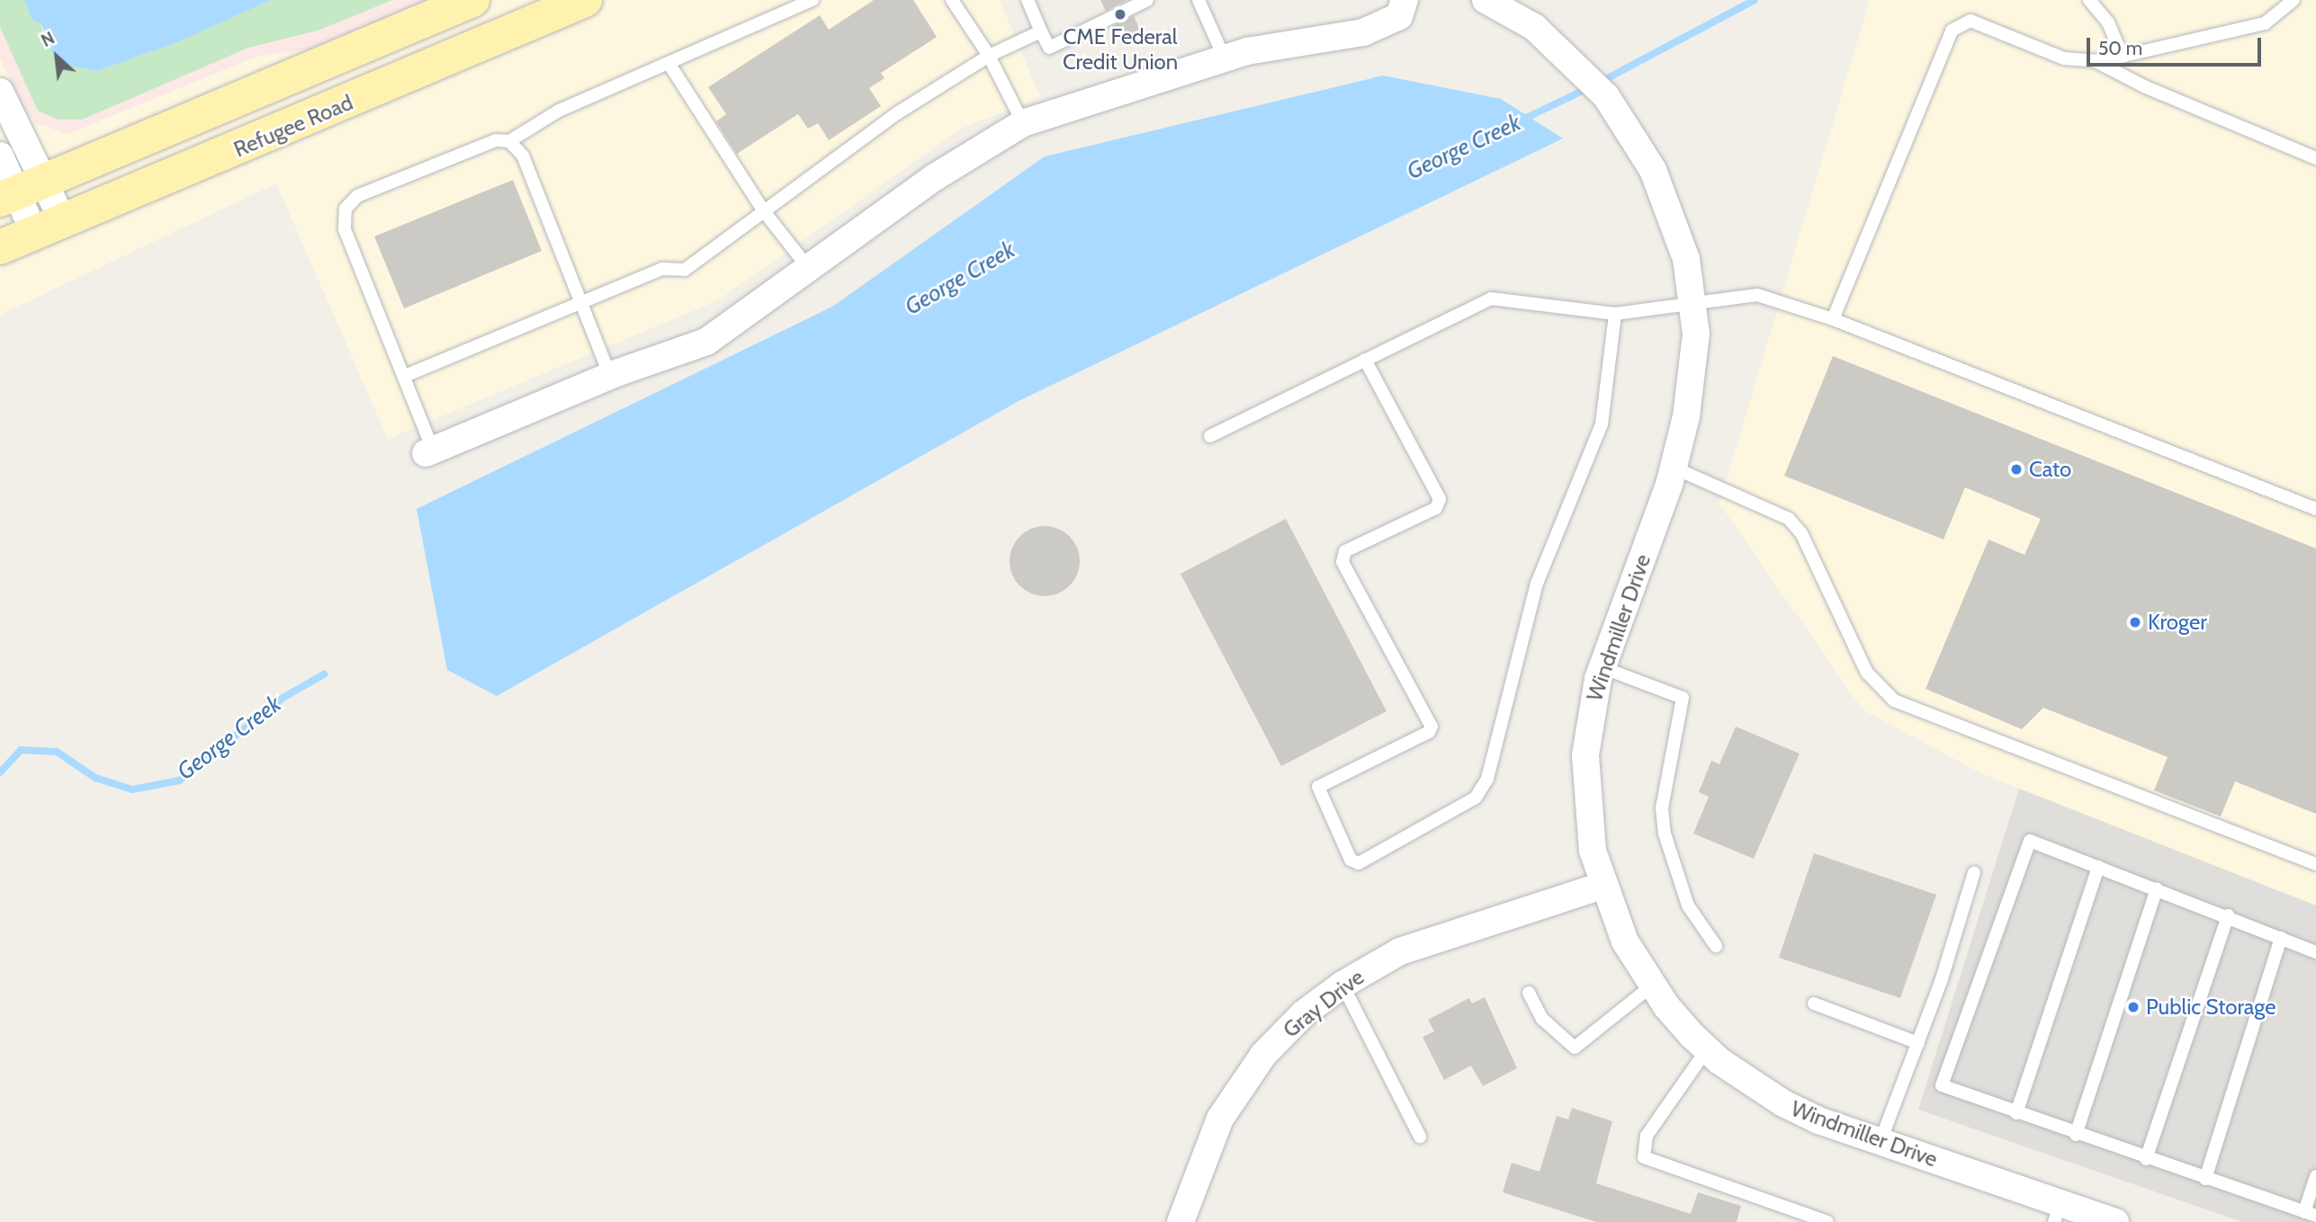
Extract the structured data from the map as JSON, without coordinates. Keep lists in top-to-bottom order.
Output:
{
  "streets": {
    "main road": ["Refugee Road"],
    "street": ["Windmiller Drive", "Gray Drive"]
  },
  "crossings": [
    ["Windmiller Drive", "Gray Drive"]
  ],
  "water": ["George Creek"],
  "places": [
    "CME Federal Credit Union",
    "Cato",
    "Kroger",
    "Public Storage"
  ],
  "scale_bar": "50 m",
  "north": "top left"
}
